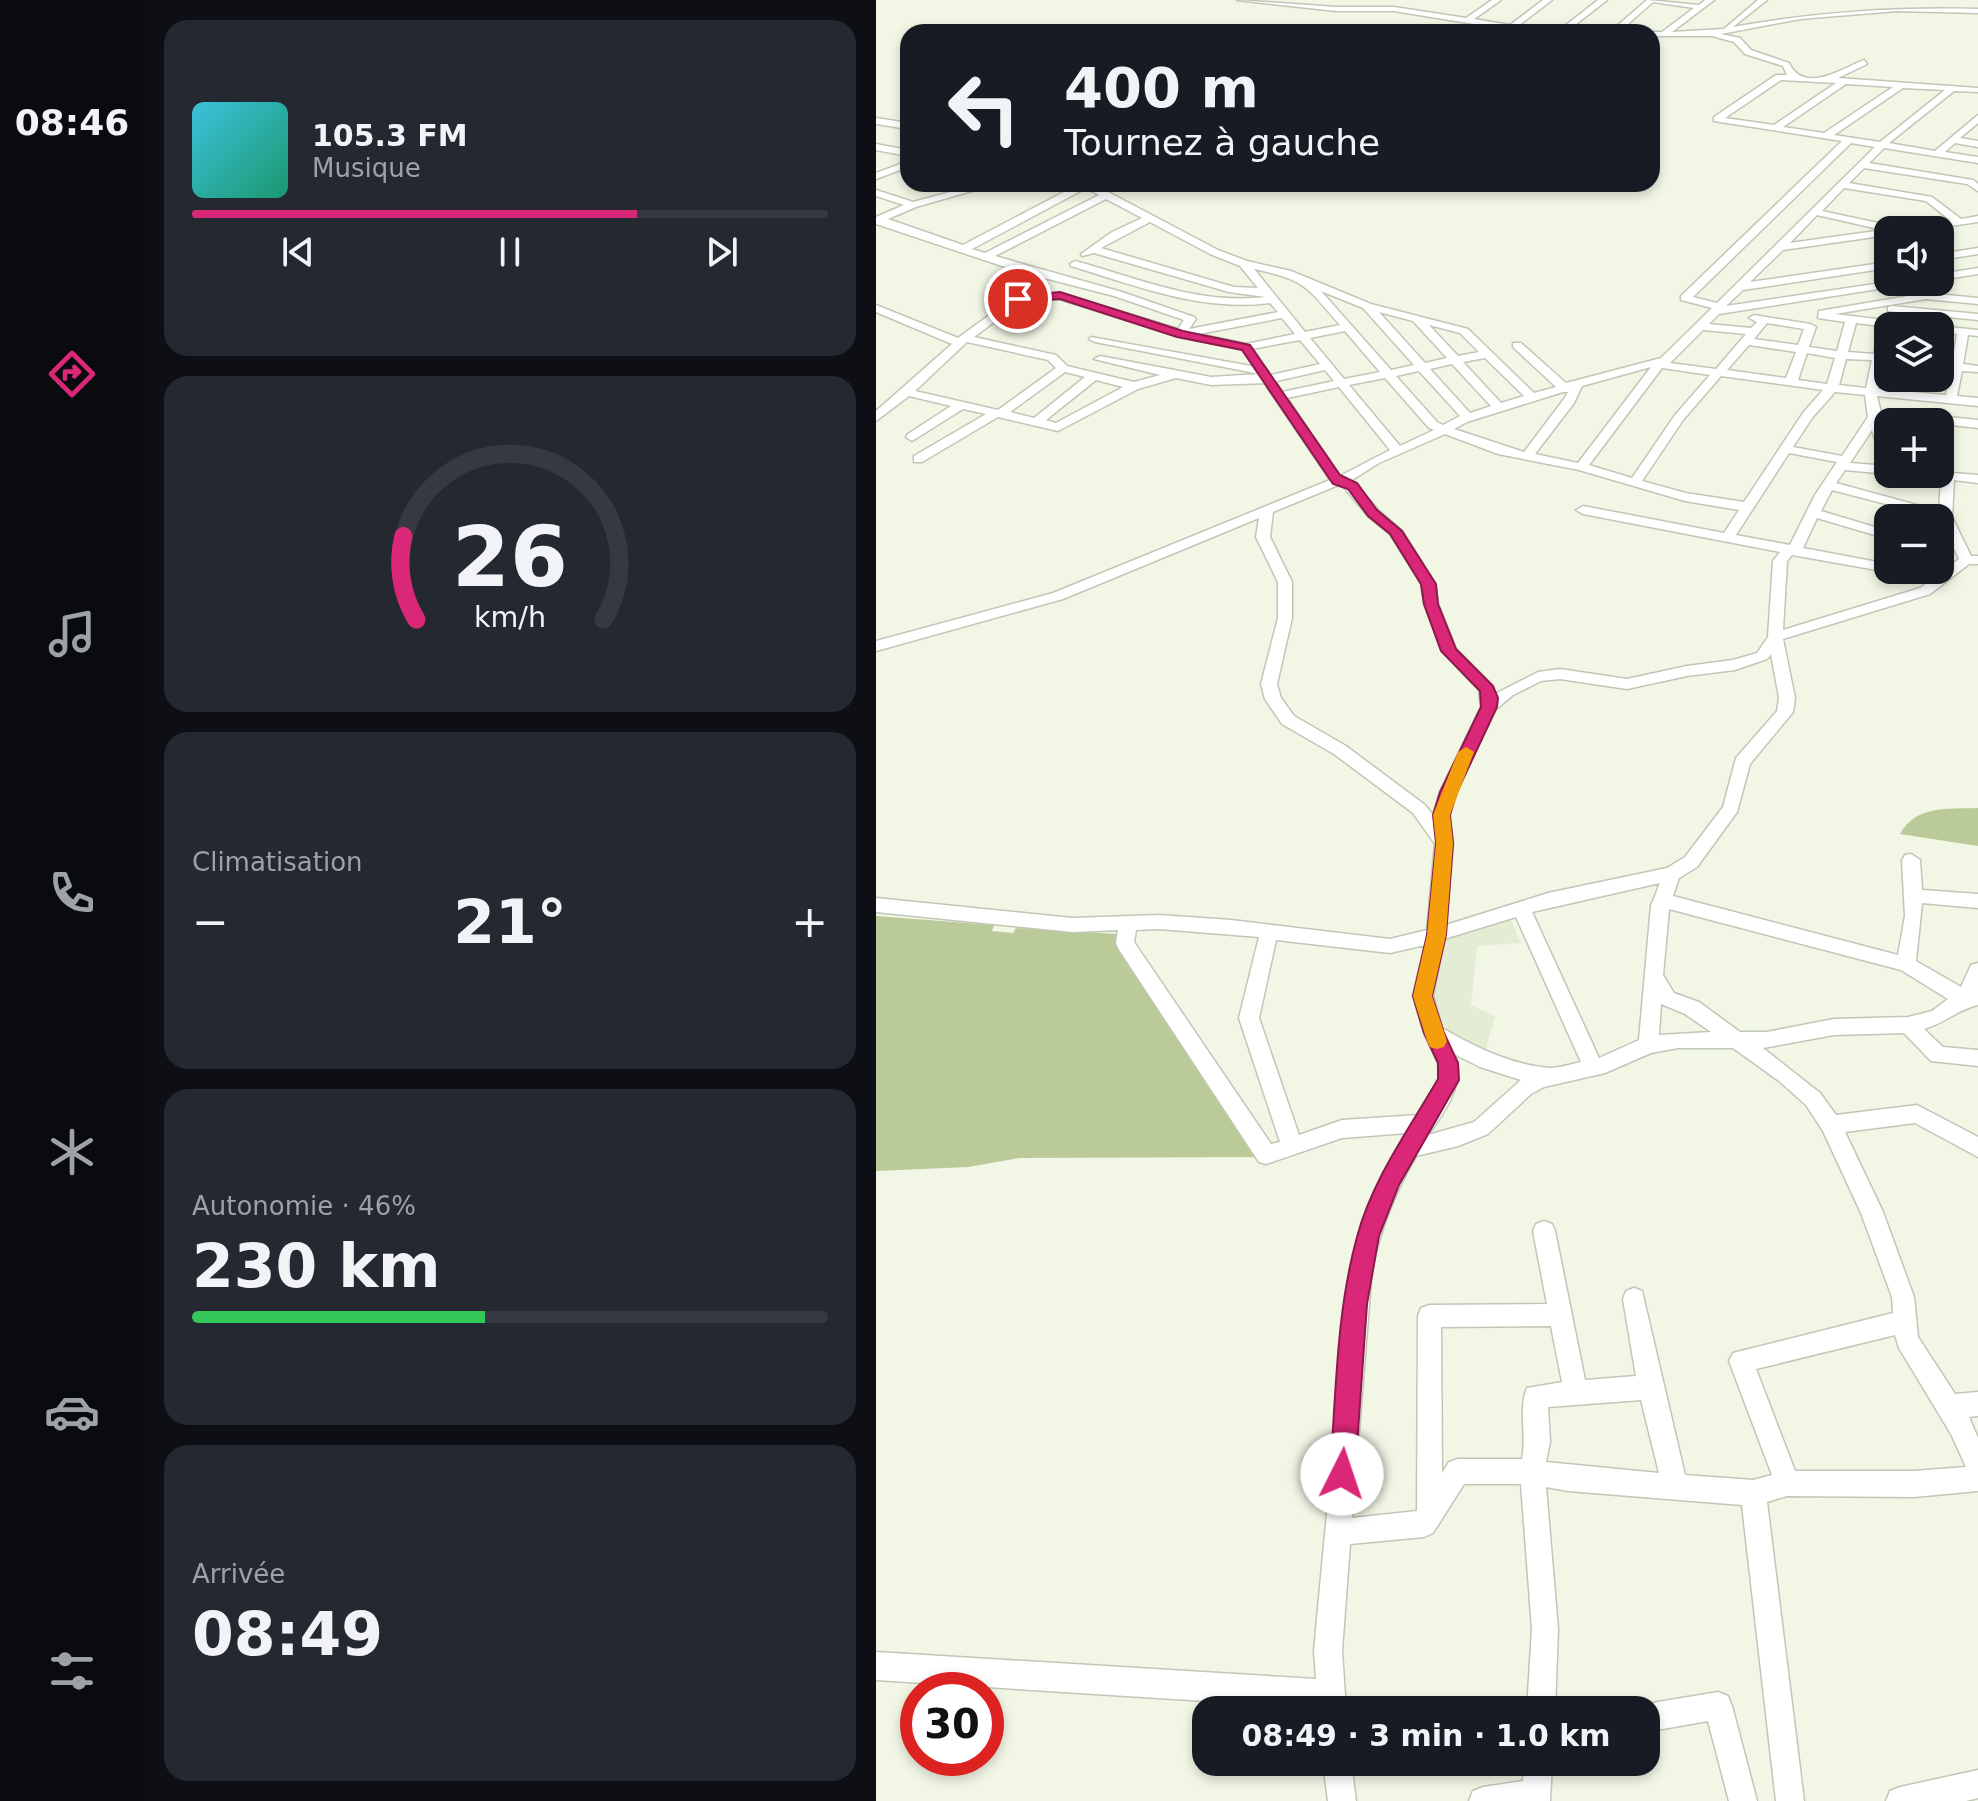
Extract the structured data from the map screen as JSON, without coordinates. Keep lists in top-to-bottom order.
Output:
{
  "page": {
    "tabs": "08:46",
    "turn": ["400 m", "Tournez à gauche"],
    "song": ["105.3 FM", "Musique"],
    "map_buttons": ["+", "−"],
    "tile": [
      "Climatisation",
      ["Autonomie · 46%", "230 km"],
      ["Arrivée", "08:49"]
    ],
    "heat": ["−", "21°", "+"],
    "limit": "30",
    "trip": "08:49 · 3 min · 1.0 km",
    "gauge": ["26", "km/h"]
  }
}
